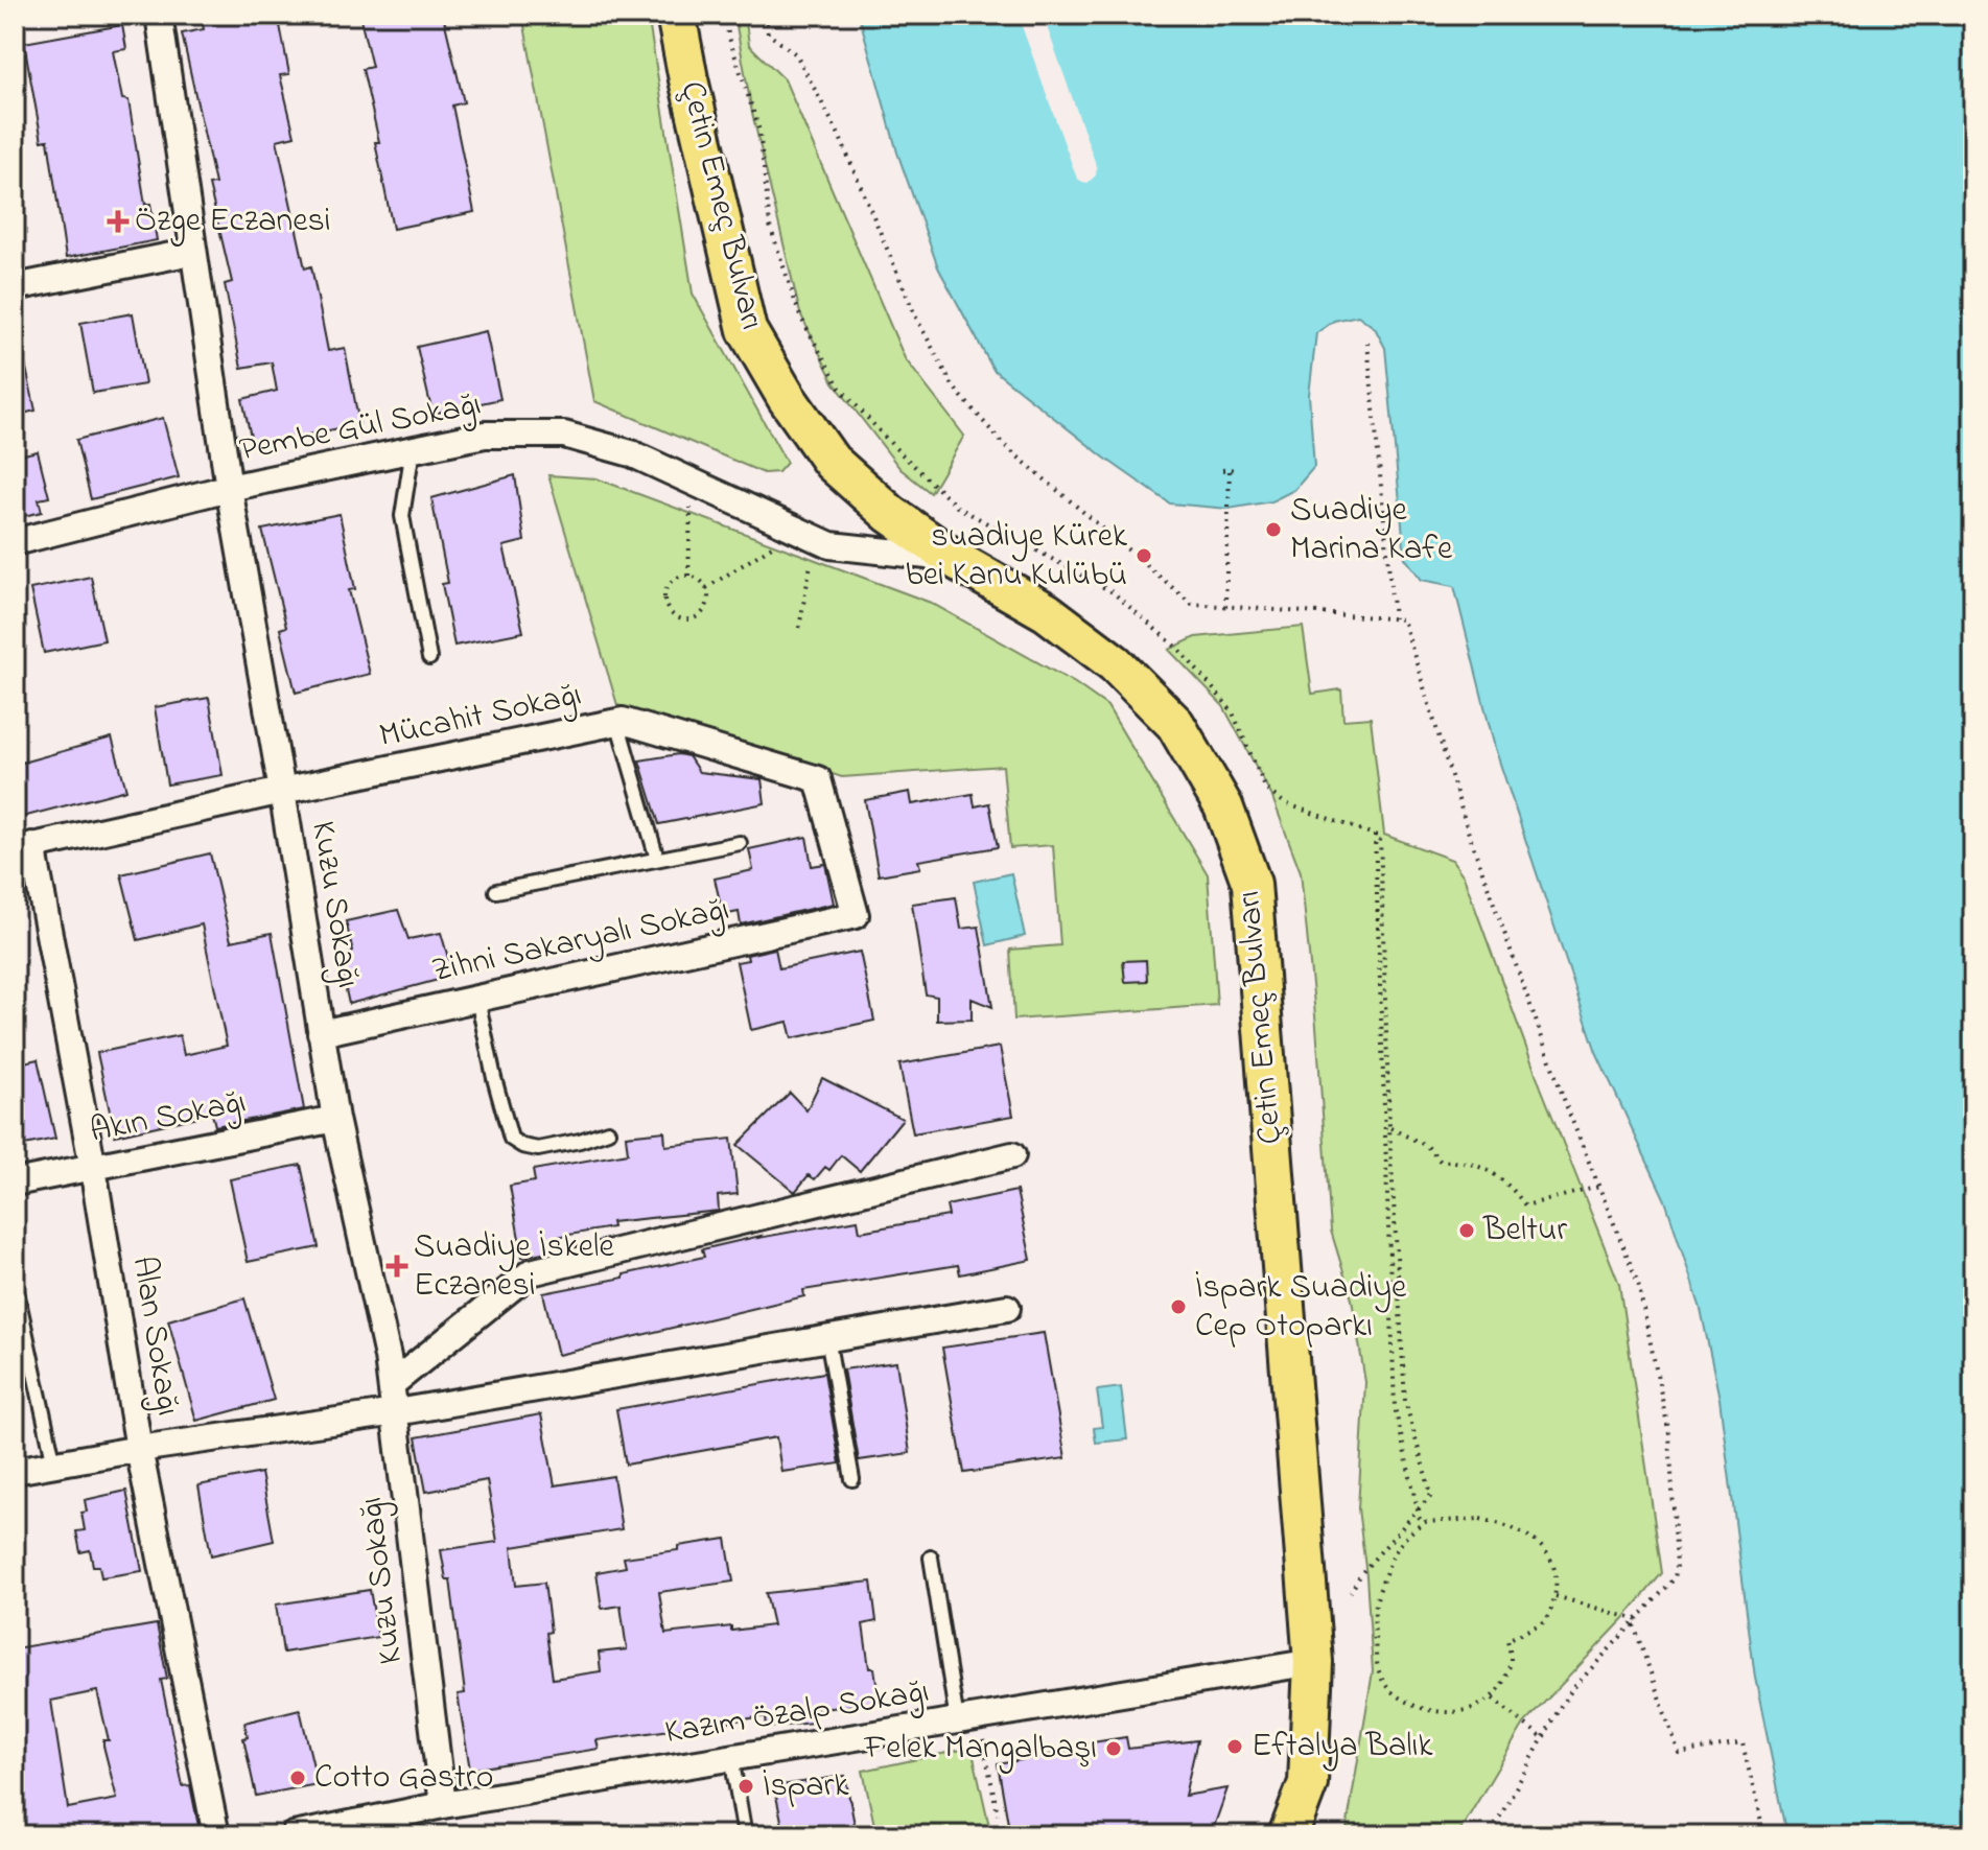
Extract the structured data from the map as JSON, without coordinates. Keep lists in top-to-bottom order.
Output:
{
  "streets": {
    "main road": ["Çetin Emeç Bulvarı"],
    "street": [
      "Pembe Gül Sokağı",
      "Mücahit Sokağı",
      "Kuzu Sokağı",
      "Zihni Sakaryalı Sokağı",
      "Akın Sokağı",
      "Alan Sokağı",
      "Kazım Özalp Sokağı"
    ]
  },
  "crossings": [
    ["Çetin Emeç Bulvarı", "Pembe Gül Sokağı"],
    ["Çetin Emeç Bulvarı", "Kazım Özalp Sokağı"],
    ["Pembe Gül Sokağı", "Kuzu Sokağı"],
    ["Mücahit Sokağı", "Kuzu Sokağı"],
    ["Mücahit Sokağı", "Zihni Sakaryalı Sokağı"],
    ["Mücahit Sokağı", "Alan Sokağı"],
    ["Kuzu Sokağı", "Zihni Sakaryalı Sokağı"],
    ["Kuzu Sokağı", "Akın Sokağı"],
    ["Kuzu Sokağı", "Kazım Özalp Sokağı"],
    ["Akın Sokağı", "Alan Sokağı"]
  ],
  "places": {
    "health": ["Özge Eczanesi", "Suadiye İskele Eczanesi"],
    "other": [
      "Suadiye Marina Kafe",
      "suadiye Kürek bei Kanu Kulübü",
      "Beltur",
      "İspark Suadiye Cep Otoparkı",
      "Eftalya Balık",
      "Felek Mangalbaşı",
      "Cotto Gastro",
      "İspark"
    ]
  }
}
